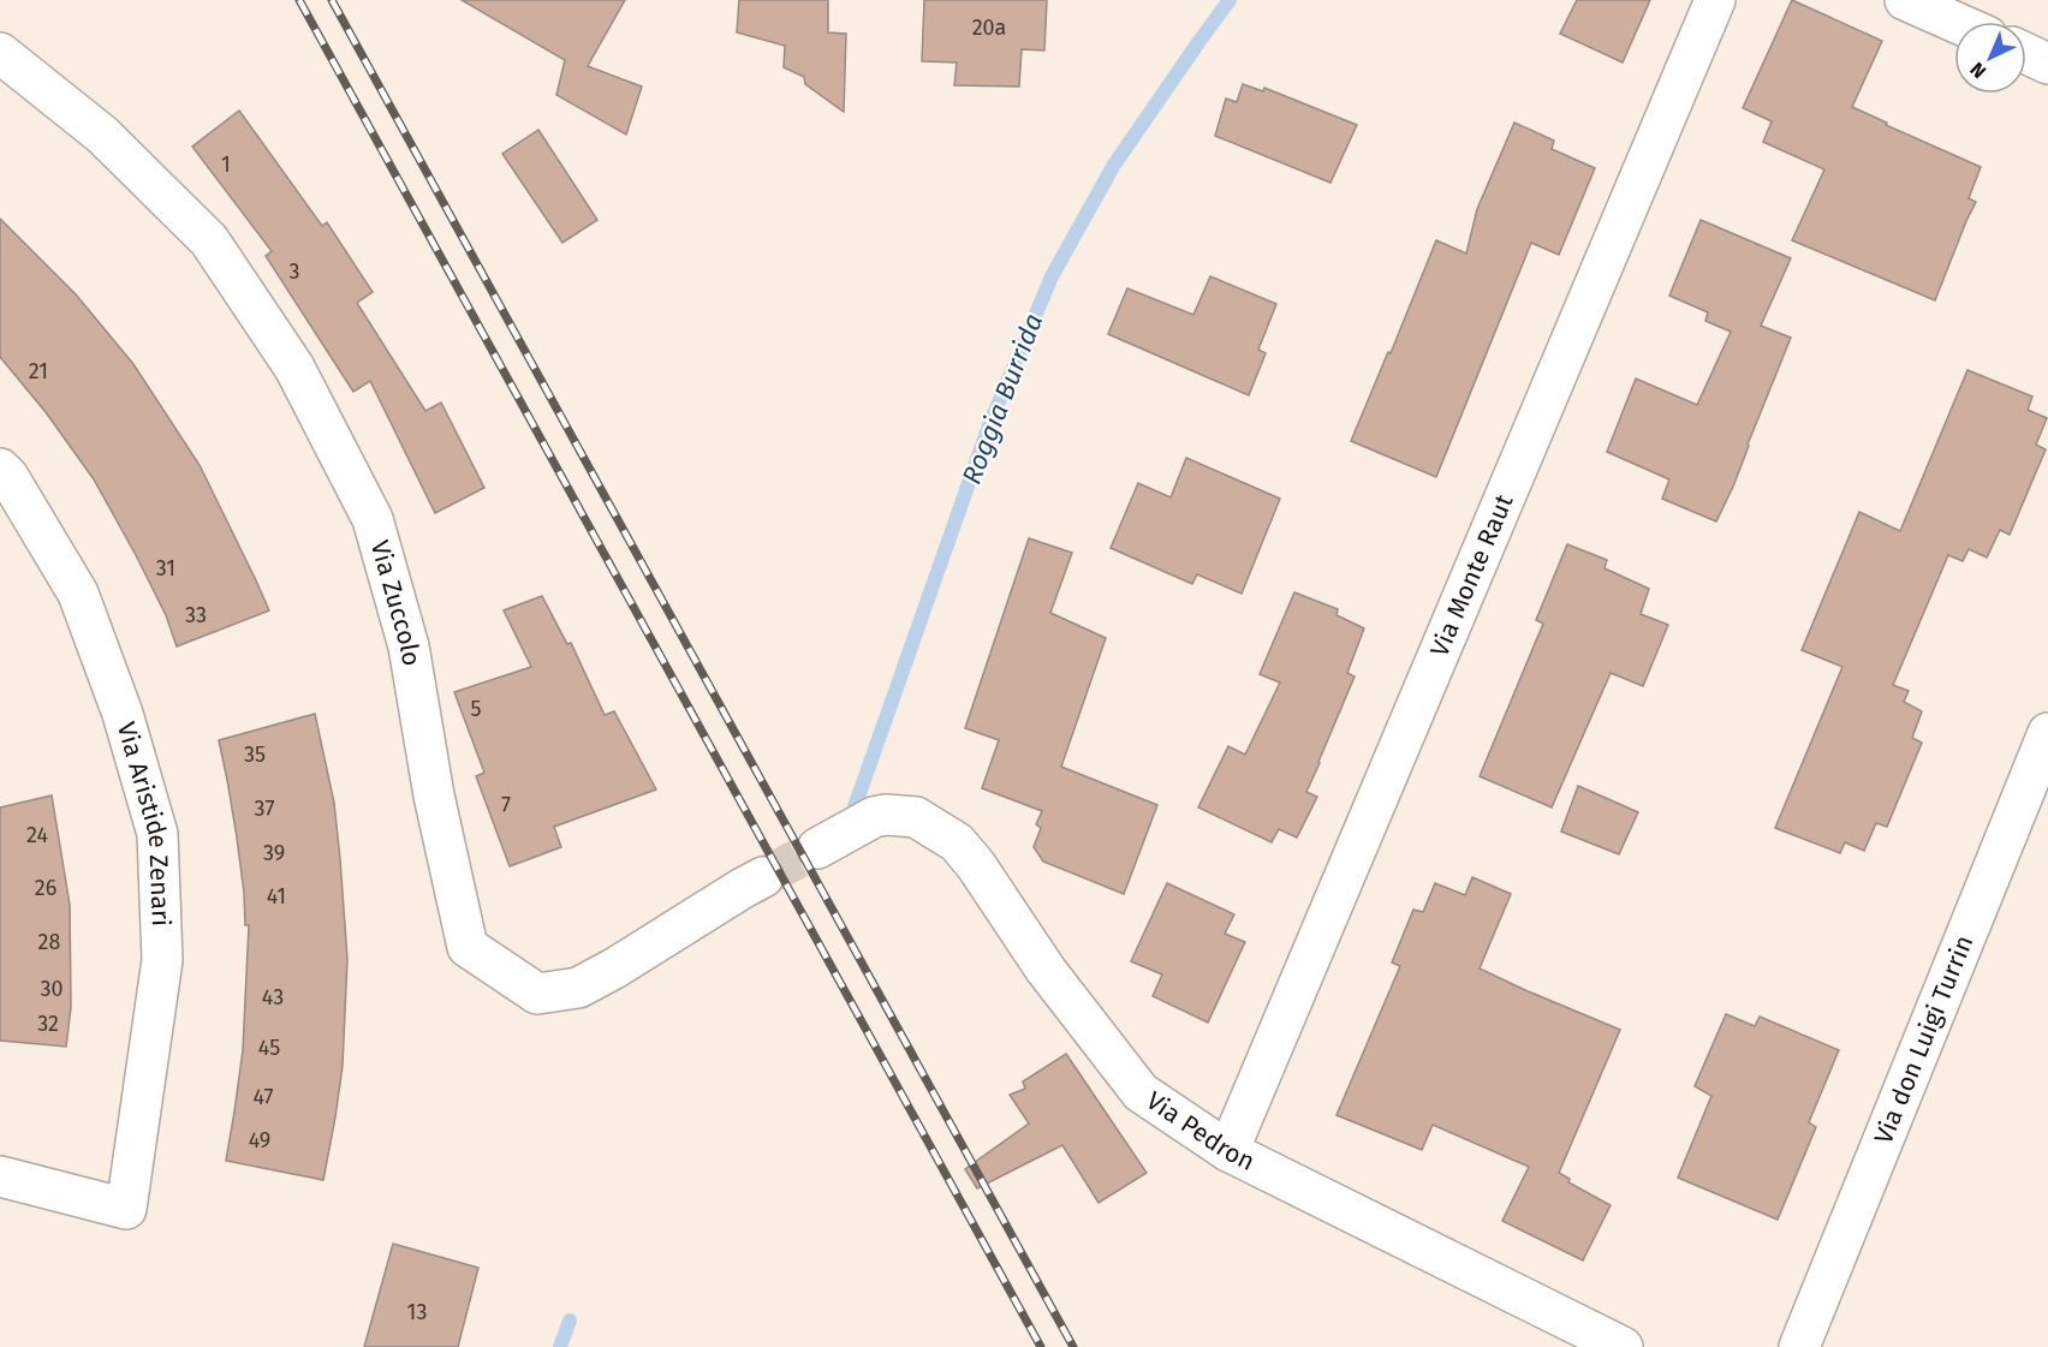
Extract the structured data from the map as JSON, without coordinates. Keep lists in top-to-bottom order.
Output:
{
  "streets": {
    "street": [
      "Via Monte Raut",
      "Via Zuccolo",
      "Via Aristide Zenari",
      "Via don Luigi Turrin",
      "Via Pedron"
    ]
  },
  "crossings": [
    ["Via Monte Raut", "Via Pedron"]
  ],
  "water": ["Roggia Burrida"],
  "house_numbers": [
    "20a",
    "1",
    "3",
    "21",
    "31",
    "33",
    "5",
    "35",
    "7",
    "37",
    "24",
    "39",
    "26",
    "41",
    "28",
    "30",
    "43",
    "32",
    "45",
    "47",
    "49",
    "13"
  ],
  "north": "bottom left"
}
